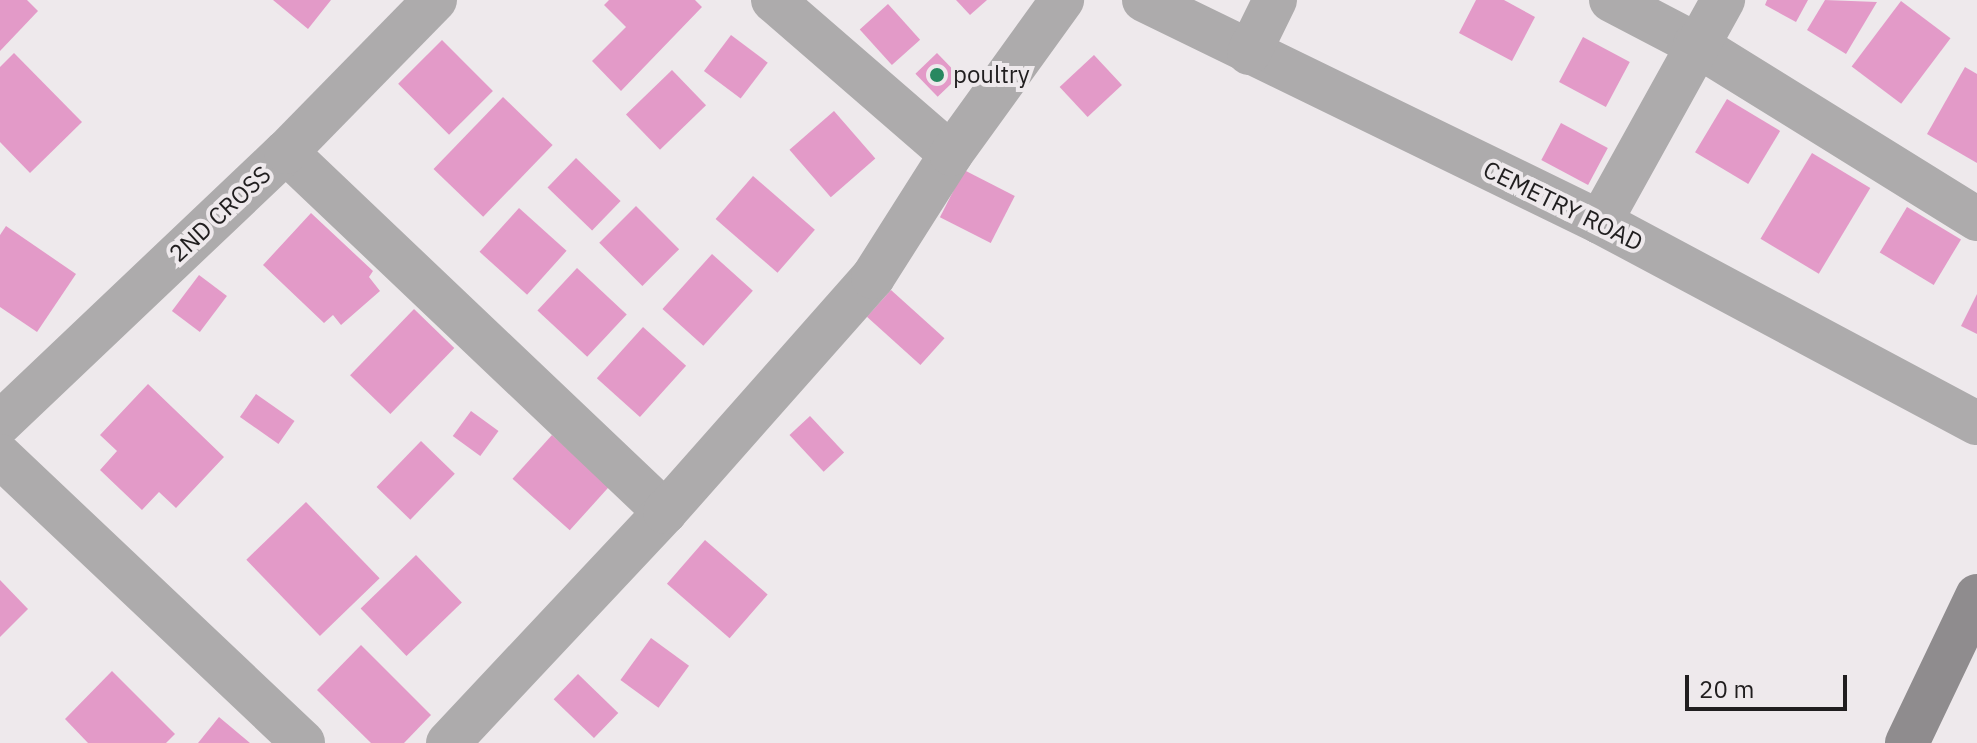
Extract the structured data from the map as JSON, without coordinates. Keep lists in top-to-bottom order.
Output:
{
  "streets": {
    "street": ["CEMETRY ROAD", "2ND CROSS"]
  },
  "places": ["poultry"],
  "scale_bar": "20 m"
}
